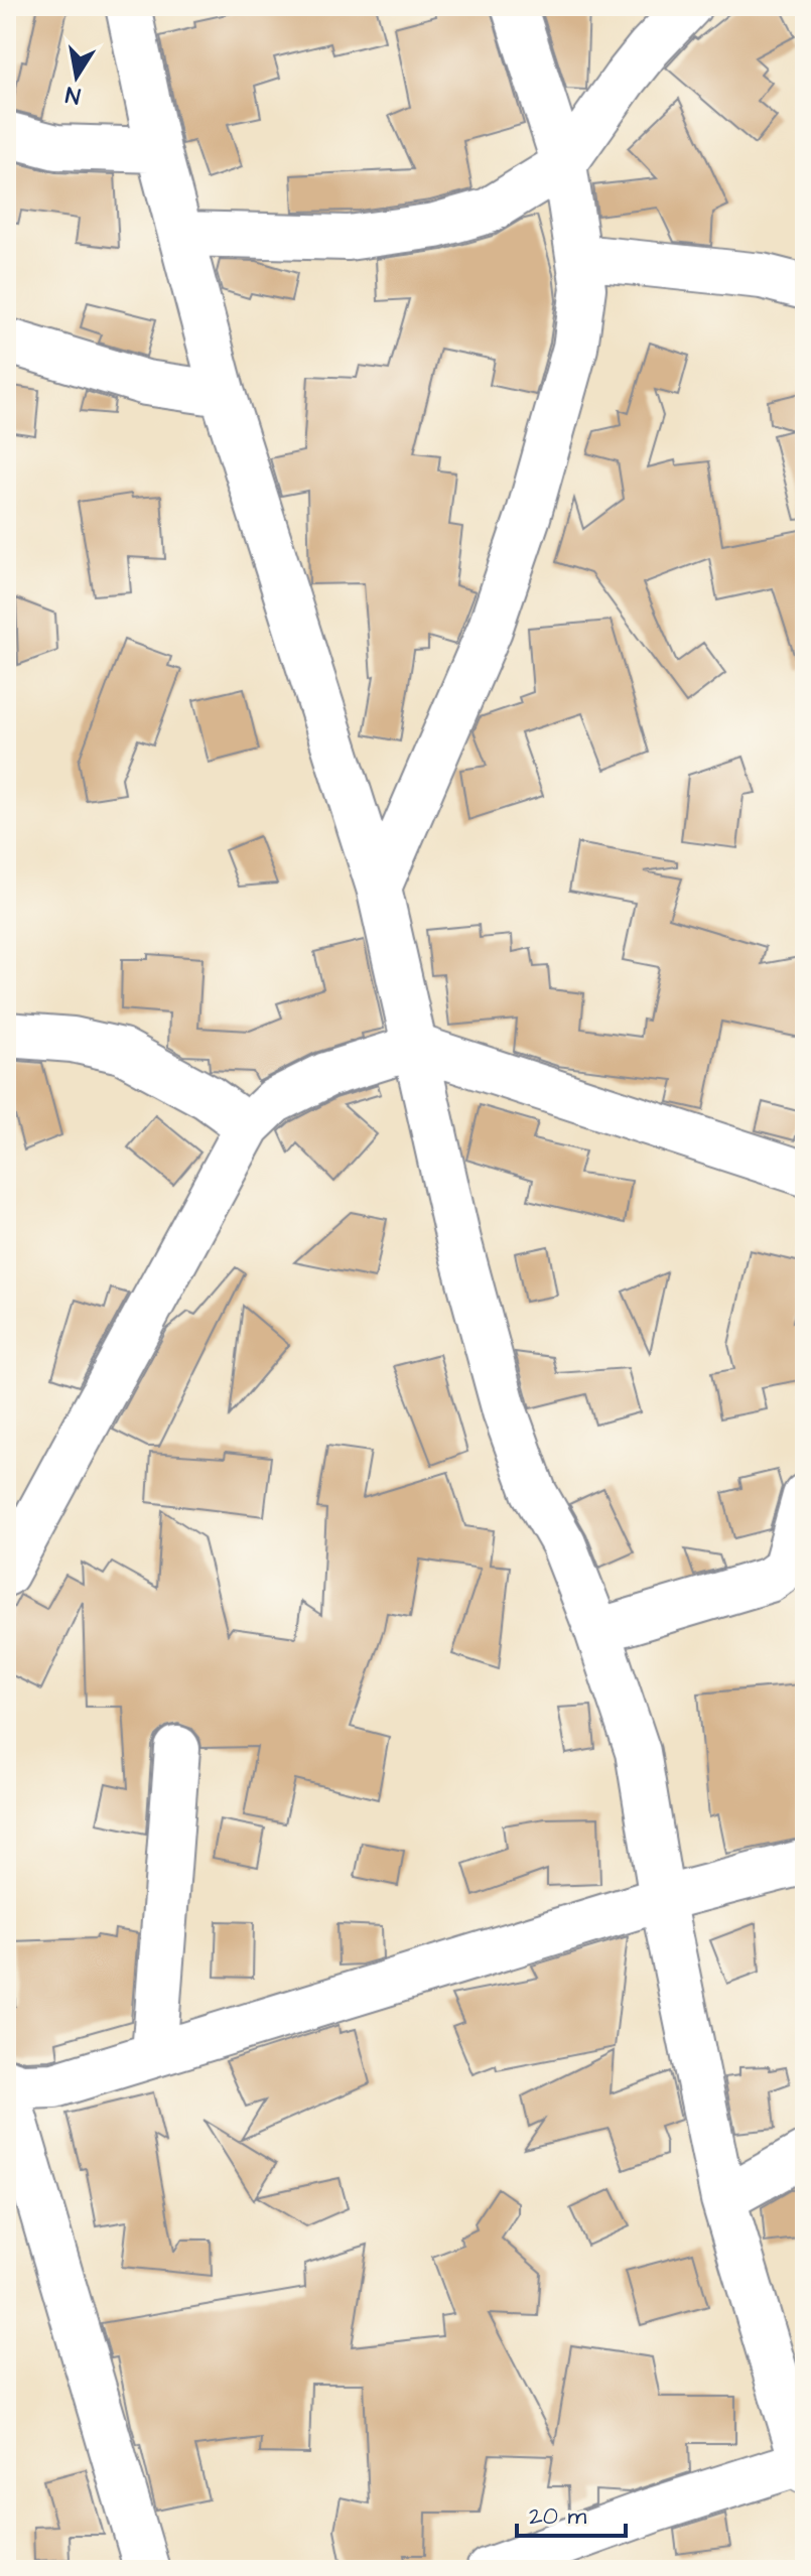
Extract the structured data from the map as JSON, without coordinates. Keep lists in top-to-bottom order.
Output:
{
  "scale_bar": "20 m",
  "north": "bottom"
}
